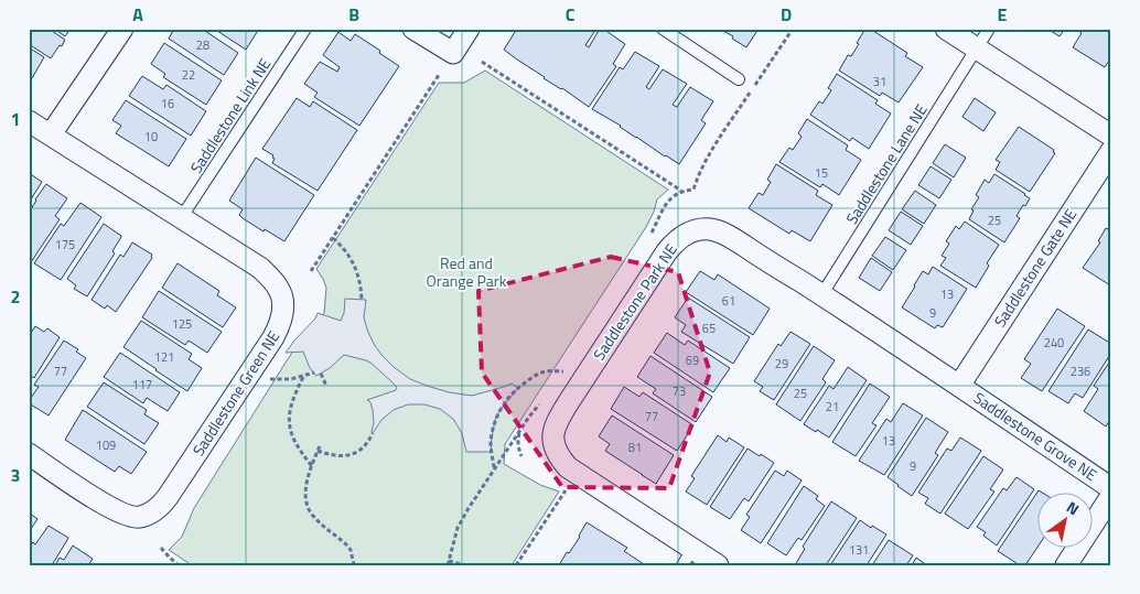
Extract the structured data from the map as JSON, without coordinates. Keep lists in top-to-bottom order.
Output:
{
  "streets": {
    "street": [
      "Saddlestone Gate NE",
      "Saddlestone Park NE",
      "Saddlestone Green NE",
      "Saddlestone Grove NE"
    ],
    "lane": ["Saddlestone Link NE", "Saddlestone Lane NE"]
  },
  "crossings": [
    ["Saddlestone Link NE", "Saddlestone Green NE"],
    ["Saddlestone Lane NE", "Saddlestone Park NE"],
    ["Saddlestone Gate NE", "Saddlestone Park NE"],
    ["Saddlestone Gate NE", "Saddlestone Grove NE"],
    ["Saddlestone Park NE", "Saddlestone Grove NE"]
  ],
  "parks": ["Red and Orange Park"],
  "house_numbers": [
    "28",
    "22",
    "31",
    "16",
    "10",
    "15",
    "25",
    "175",
    "13",
    "61",
    "9",
    "125",
    "65",
    "240",
    "121",
    "69",
    "29",
    "77",
    "236",
    "117",
    "73",
    "25",
    "21",
    "77",
    "13",
    "109",
    "81",
    "9",
    "131"
  ],
  "north": "top right",
  "grid": {
    "columns": [
      "A",
      "B",
      "C",
      "D",
      "E"
    ],
    "rows": ["1", "2", "3"]
  }
}
